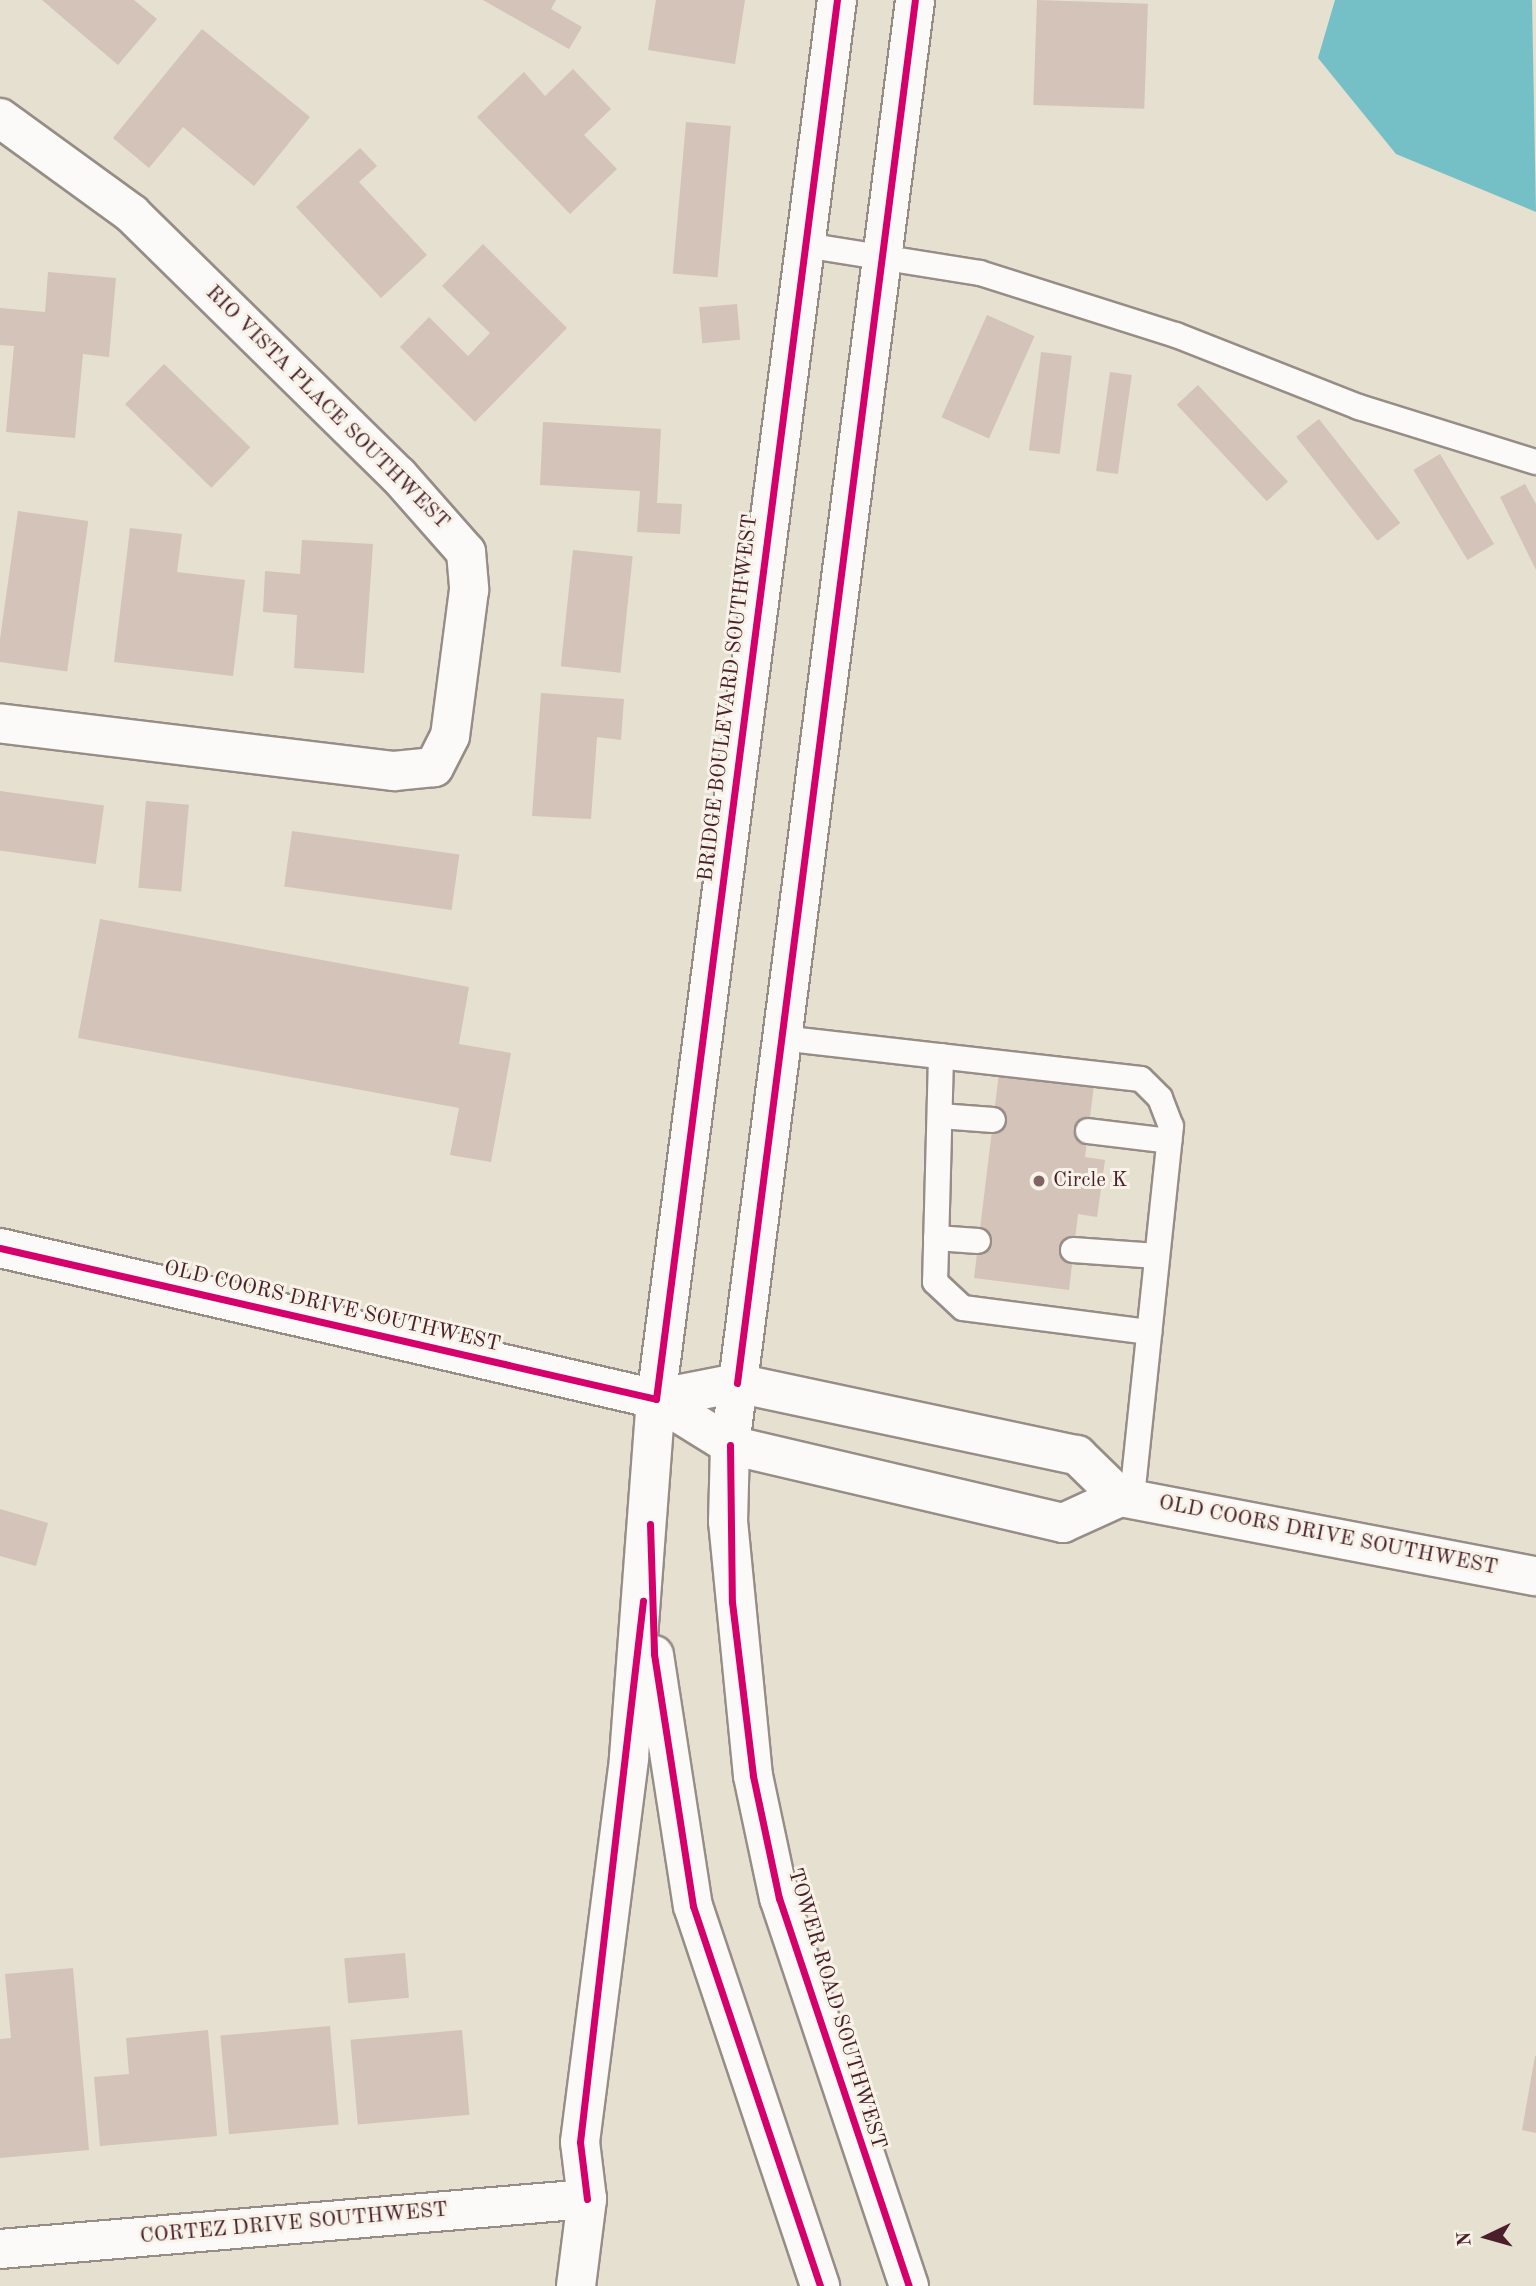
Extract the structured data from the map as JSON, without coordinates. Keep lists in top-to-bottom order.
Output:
{
  "streets": {
    "main road": [
      "RIO VISTA PLACE SOUTHWEST",
      "BRIDGE BOULEVARD SOUTHWEST",
      "OLD COORS DRIVE SOUTHWEST",
      "TOWER ROAD SOUTHWEST",
      "CORTEZ DRIVE SOUTHWEST"
    ]
  },
  "crossings": [
    ["BRIDGE BOULEVARD SOUTHWEST", "OLD COORS DRIVE SOUTHWEST"],
    ["OLD COORS DRIVE SOUTHWEST", "TOWER ROAD SOUTHWEST"]
  ],
  "places": ["Circle K"],
  "north": "left"
}
